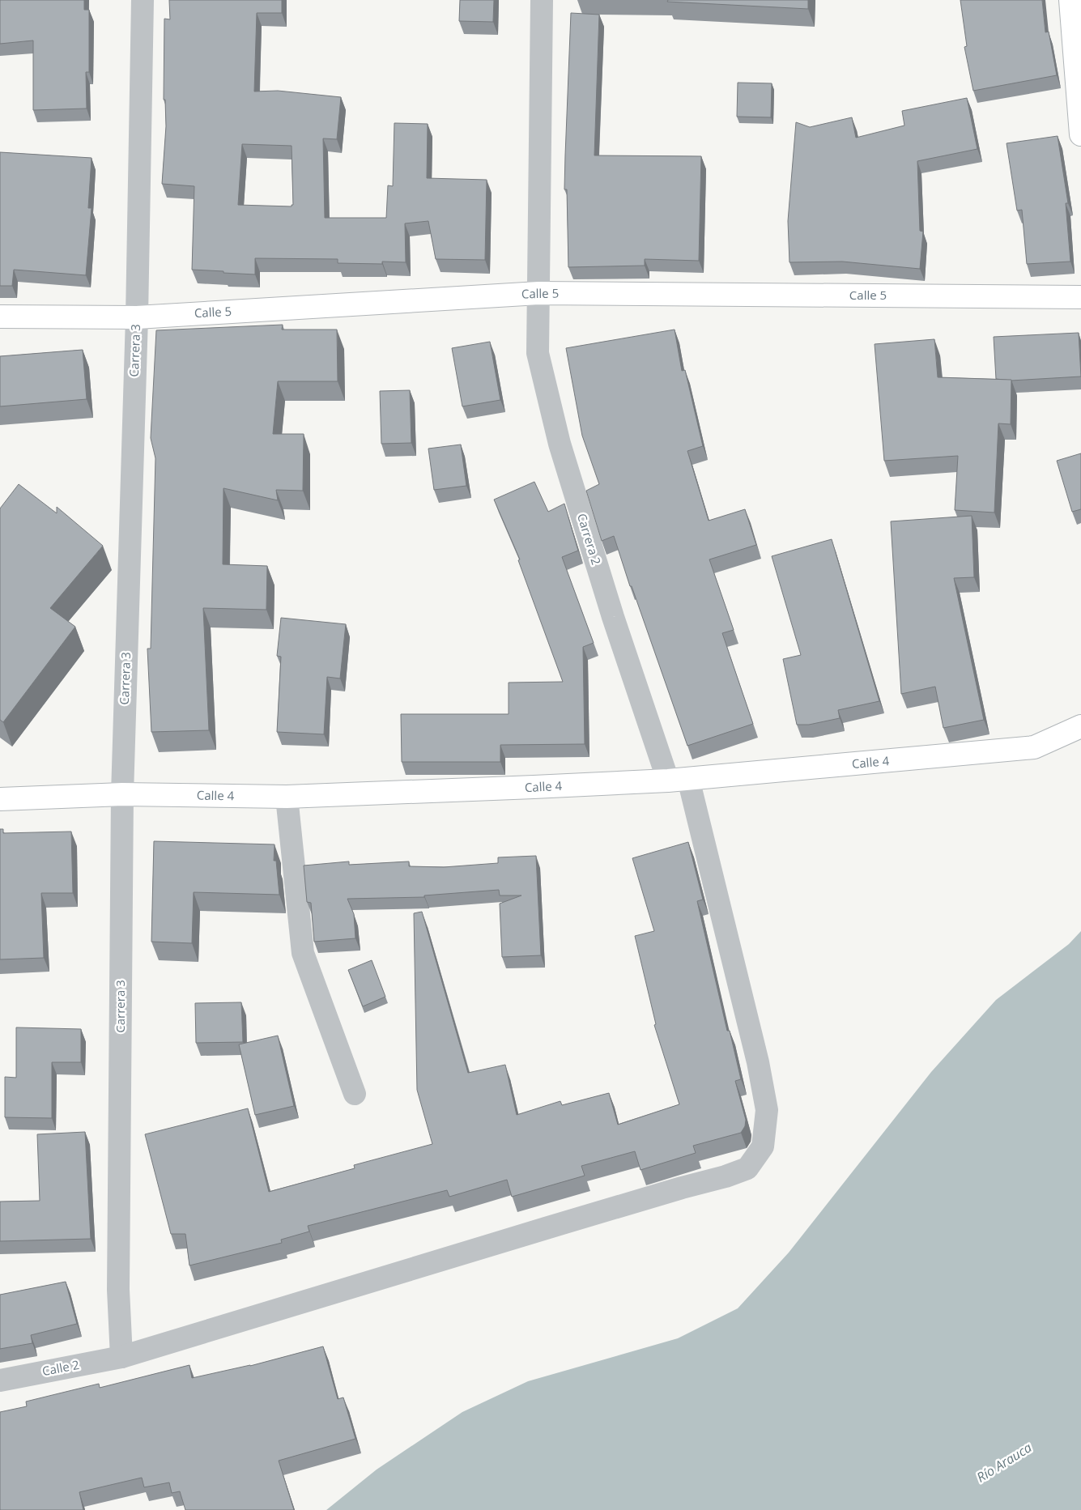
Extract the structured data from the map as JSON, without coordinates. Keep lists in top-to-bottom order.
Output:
{
  "streets": {
    "street": [
      "Calle 5",
      "Carrera 3",
      "Carrera 2",
      "Calle 4",
      "Calle 2"
    ]
  },
  "crossings": [
    ["Calle 5", "Carrera 3"],
    ["Calle 5", "Carrera 2"],
    ["Carrera 3", "Carrera 2"],
    ["Carrera 3", "Calle 4"],
    ["Carrera 3", "Calle 2"],
    ["Carrera 2", "Calle 4"],
    ["Carrera 2", "Calle 2"]
  ],
  "water": ["Río Arauca"]
}
